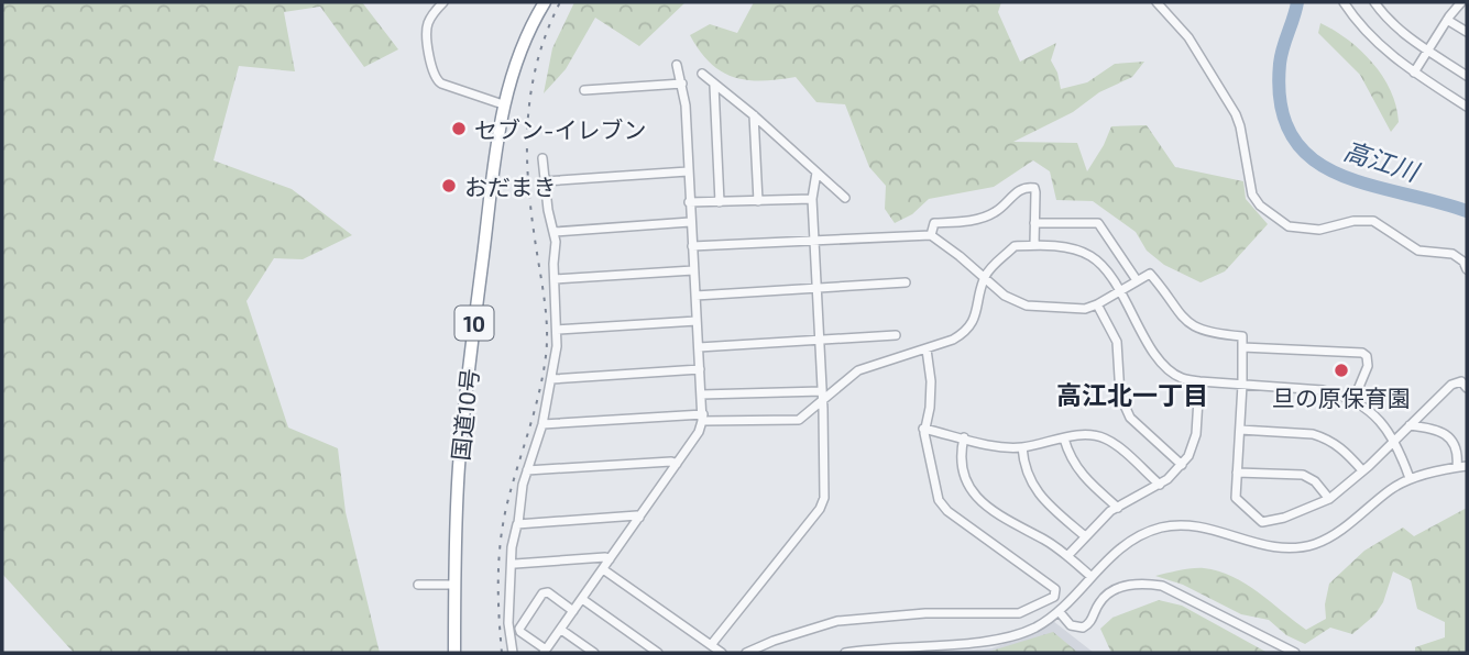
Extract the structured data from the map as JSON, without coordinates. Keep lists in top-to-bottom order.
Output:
{
  "streets": {
    "highway": ["10", "国道10号"]
  },
  "districts": ["高江北一丁目"],
  "water": ["高江川"],
  "places": ["セブン-イレブン", "おだまき", "旦の原保育園"]
}
